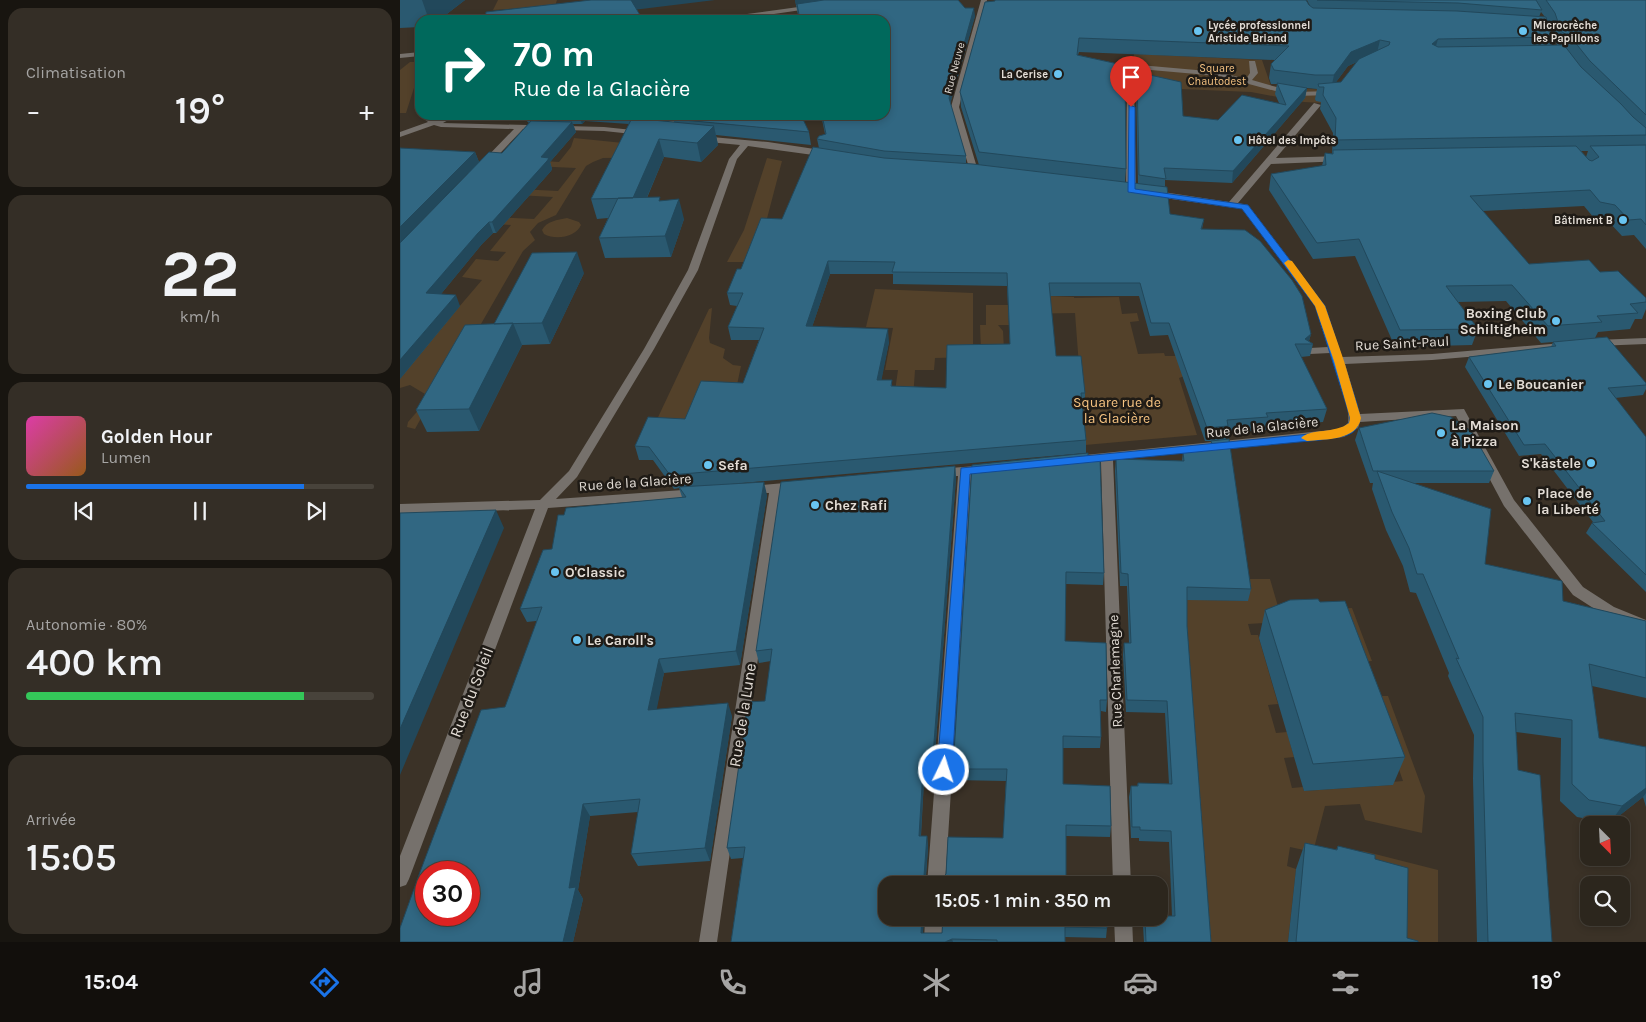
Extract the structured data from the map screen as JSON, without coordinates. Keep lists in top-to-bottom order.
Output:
{
  "streets": {
    "street": [
      "Rue Neuve",
      "Rue Saint-Paul",
      "Rue de la Glacière",
      "Rue Charlemagne",
      "Rue du Soleil",
      "Rue de la Lune"
    ]
  },
  "crossings": [
    ["Rue de la Glacière", "Rue Charlemagne"],
    ["Rue de la Glacière", "Rue du Soleil"]
  ],
  "parks": ["Square Chautodest", "Square rue de la Glacière"],
  "places": [
    "Lycée professionnel Aristide Briand",
    "Microcrèche les Papillons",
    "La Cerise",
    "Hôtel des Impôts",
    "Bâtiment B",
    "Boxing Club Schiltigheim",
    "Le Boucanier",
    "La Maison à Pizza",
    "S'kästele",
    "Sefa",
    "Place de la Liberté",
    "Chez Rafi",
    "O'Classic",
    "Le Caroll's"
  ],
  "north": "bottom right",
  "page": {
    "tile": [
      "Climatisation",
      ["22", "km/h"],
      ["Autonomie · 80%", "400 km"],
      ["Arrivée", "15:05"]
    ],
    "turn": ["70 m", "Rue de la Glacière"],
    "heat": ["−", "19°", "+"],
    "song": ["Golden Hour", "Lumen"],
    "limit": "30",
    "trip": "15:05 · 1 min · 350 m",
    "tabs": ["15:04", "19°"]
  }
}
